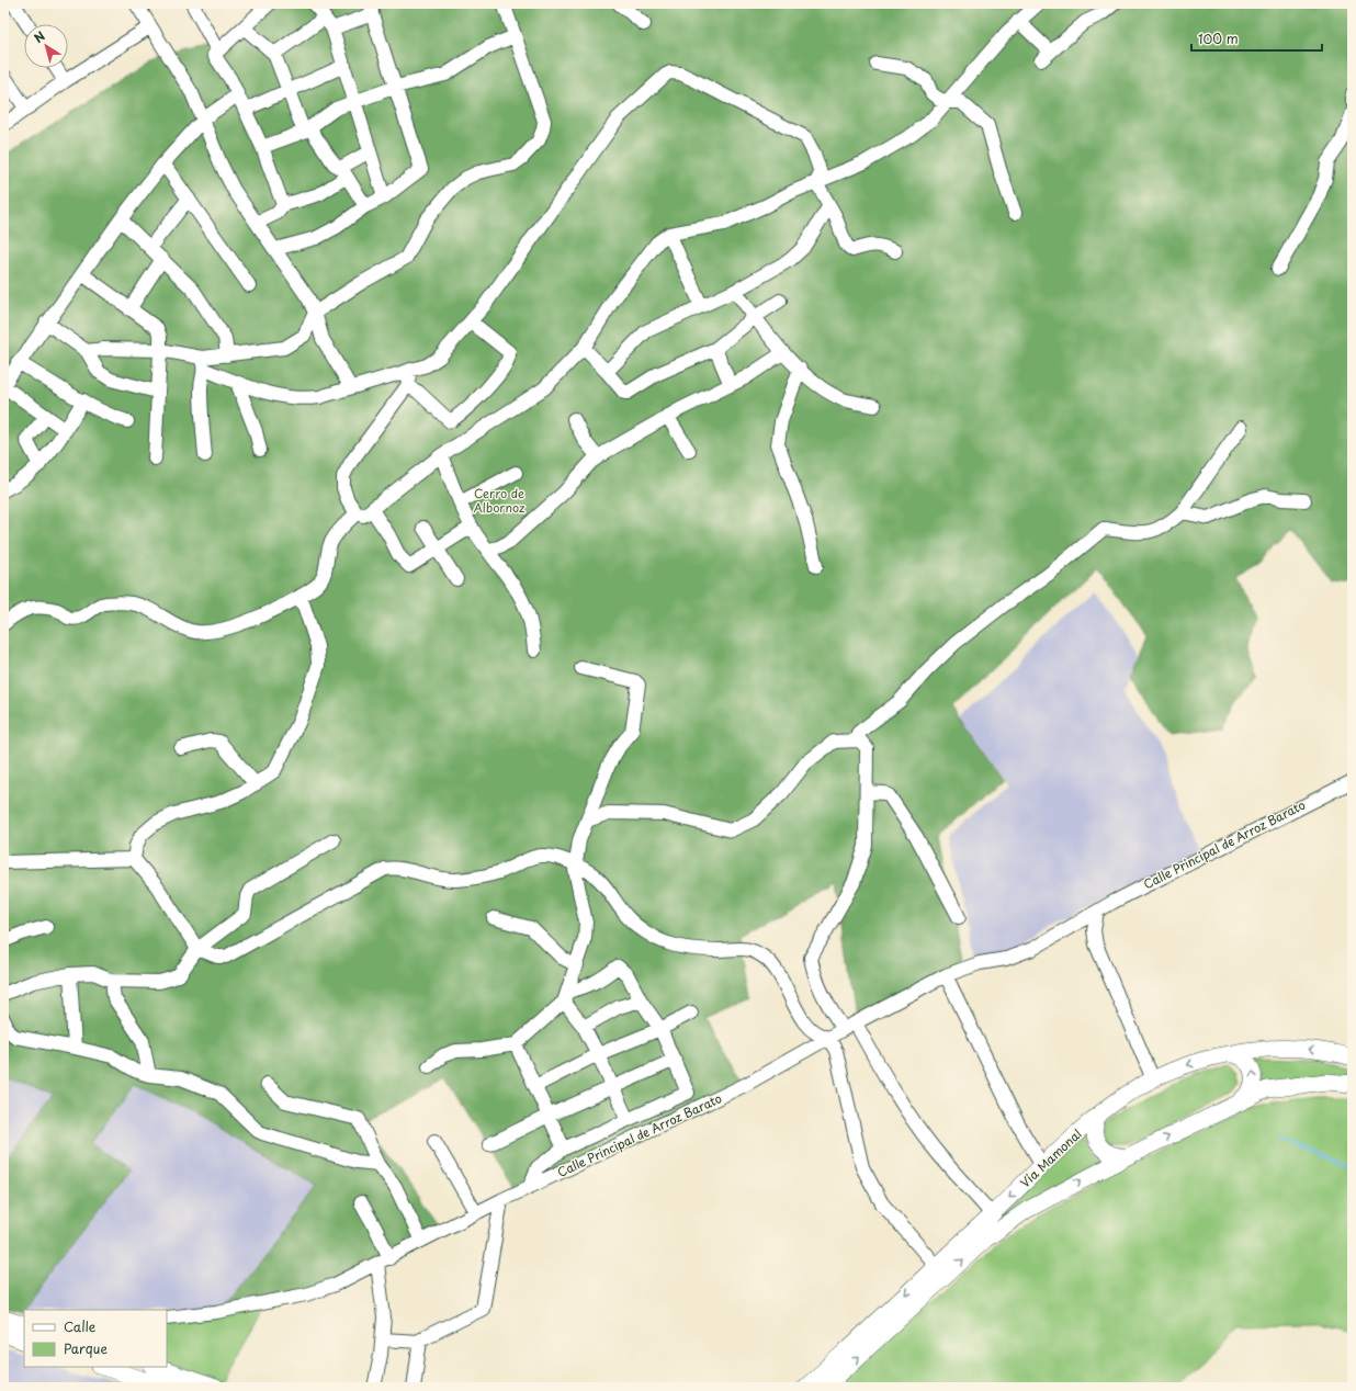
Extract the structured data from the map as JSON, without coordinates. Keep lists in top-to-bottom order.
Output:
{
  "streets": {
    "main road": ["Vía Mamonal"],
    "street": ["Calle Principal de Arroz Barato"]
  },
  "parks": ["Cerro de Albornoz"],
  "legend": ["Calle", "Parque"],
  "scale_bar": "100 m",
  "north": "top left"
}
